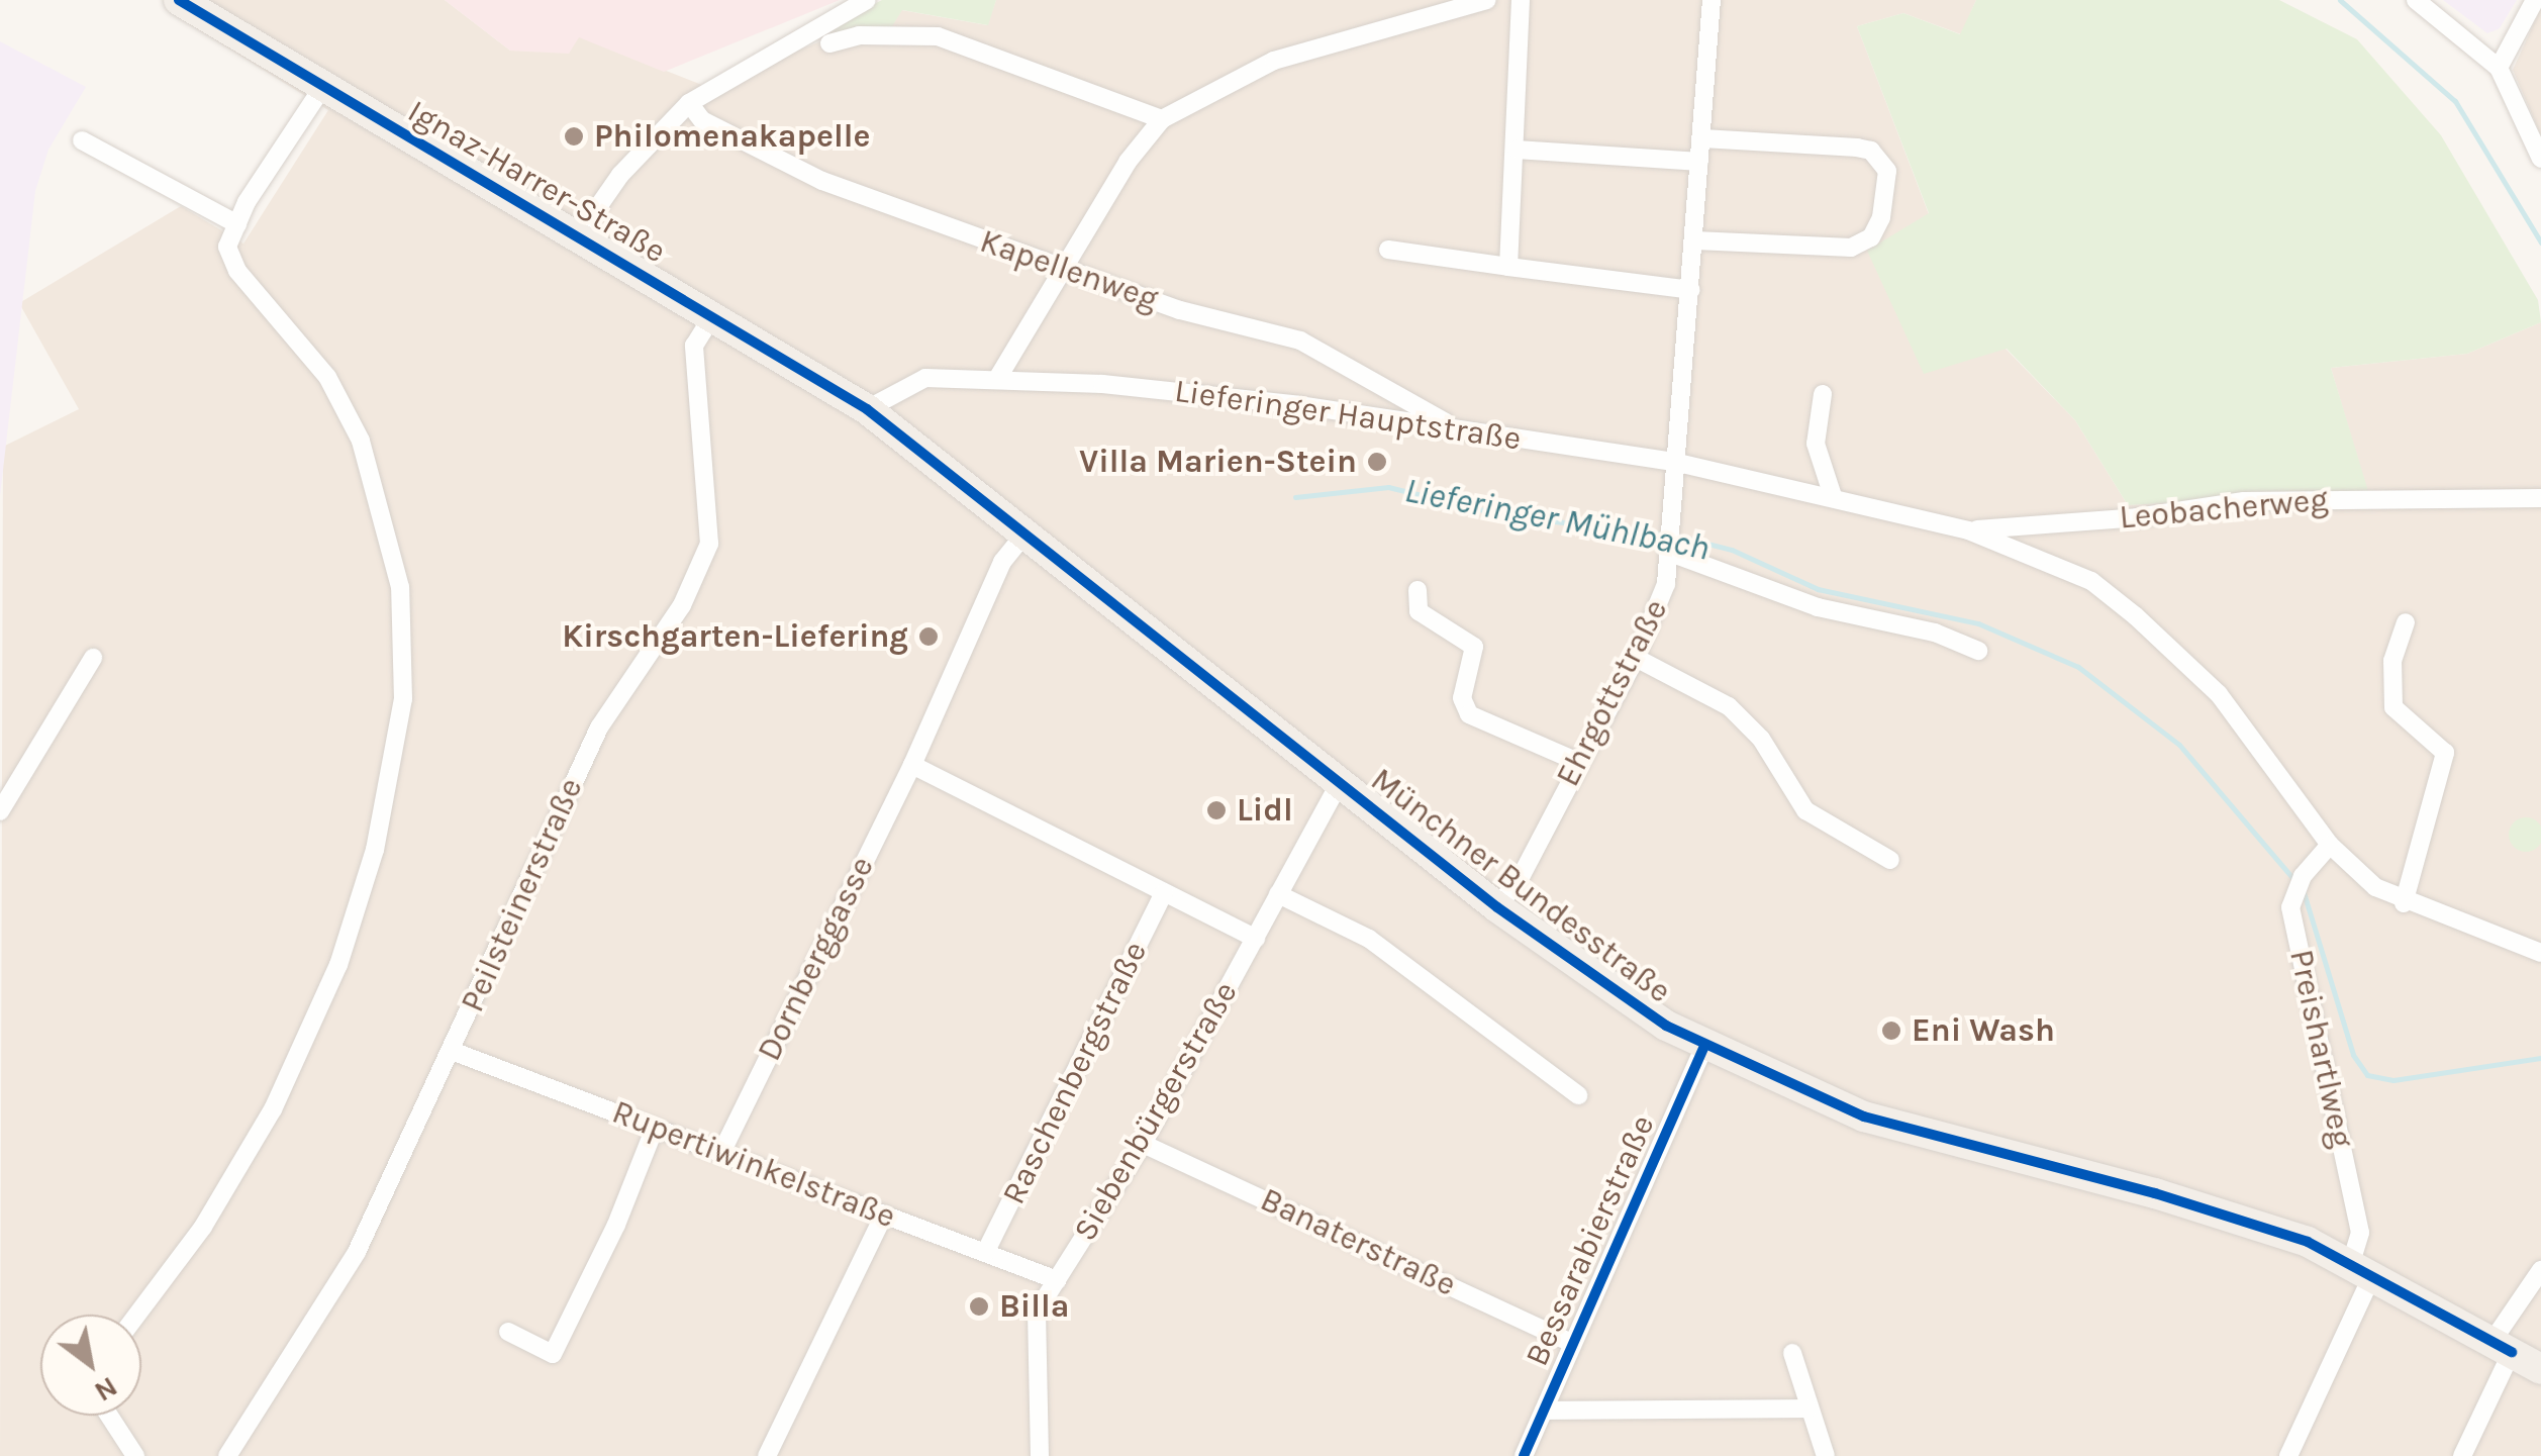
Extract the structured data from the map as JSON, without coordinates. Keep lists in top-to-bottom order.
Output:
{
  "streets": {
    "main road": ["Ignaz-Harrer-Straße", "Münchner Bundesstraße"],
    "street": [
      "Kapellenweg",
      "Lieferinger Hauptstraße",
      "Leobacherweg",
      "Ehrgottstraße",
      "Peilsteinerstraße",
      "Dornberggasse",
      "Preishartlweg",
      "Raschenbergstraße",
      "Siebenbürgerstraße",
      "Rupertiwinkelstraße",
      "Bessarabierstraße",
      "Banaterstraße"
    ]
  },
  "crossings": [
    ["Ignaz-Harrer-Straße", "Lieferinger Hauptstraße"],
    ["Ignaz-Harrer-Straße", "Münchner Bundesstraße"],
    ["Ignaz-Harrer-Straße", "Peilsteinerstraße"],
    ["Kapellenweg", "Lieferinger Hauptstraße"],
    ["Lieferinger Hauptstraße", "Leobacherweg"],
    ["Lieferinger Hauptstraße", "Ehrgottstraße"],
    ["Lieferinger Hauptstraße", "Münchner Bundesstraße"],
    ["Lieferinger Hauptstraße", "Preishartlweg"],
    ["Ehrgottstraße", "Münchner Bundesstraße"],
    ["Münchner Bundesstraße", "Dornberggasse"],
    ["Münchner Bundesstraße", "Preishartlweg"],
    ["Münchner Bundesstraße", "Siebenbürgerstraße"],
    ["Münchner Bundesstraße", "Bessarabierstraße"],
    ["Peilsteinerstraße", "Rupertiwinkelstraße"],
    ["Dornberggasse", "Rupertiwinkelstraße"],
    ["Raschenbergstraße", "Rupertiwinkelstraße"],
    ["Siebenbürgerstraße", "Rupertiwinkelstraße"],
    ["Siebenbürgerstraße", "Banaterstraße"],
    ["Bessarabierstraße", "Banaterstraße"]
  ],
  "water": ["Lieferinger Mühlbach"],
  "places": [
    "Philomenakapelle",
    "Villa Marien-Stein",
    "Kirschgarten-Liefering",
    "Lidl",
    "Eni Wash",
    "Billa"
  ],
  "north": "bottom right"
}
